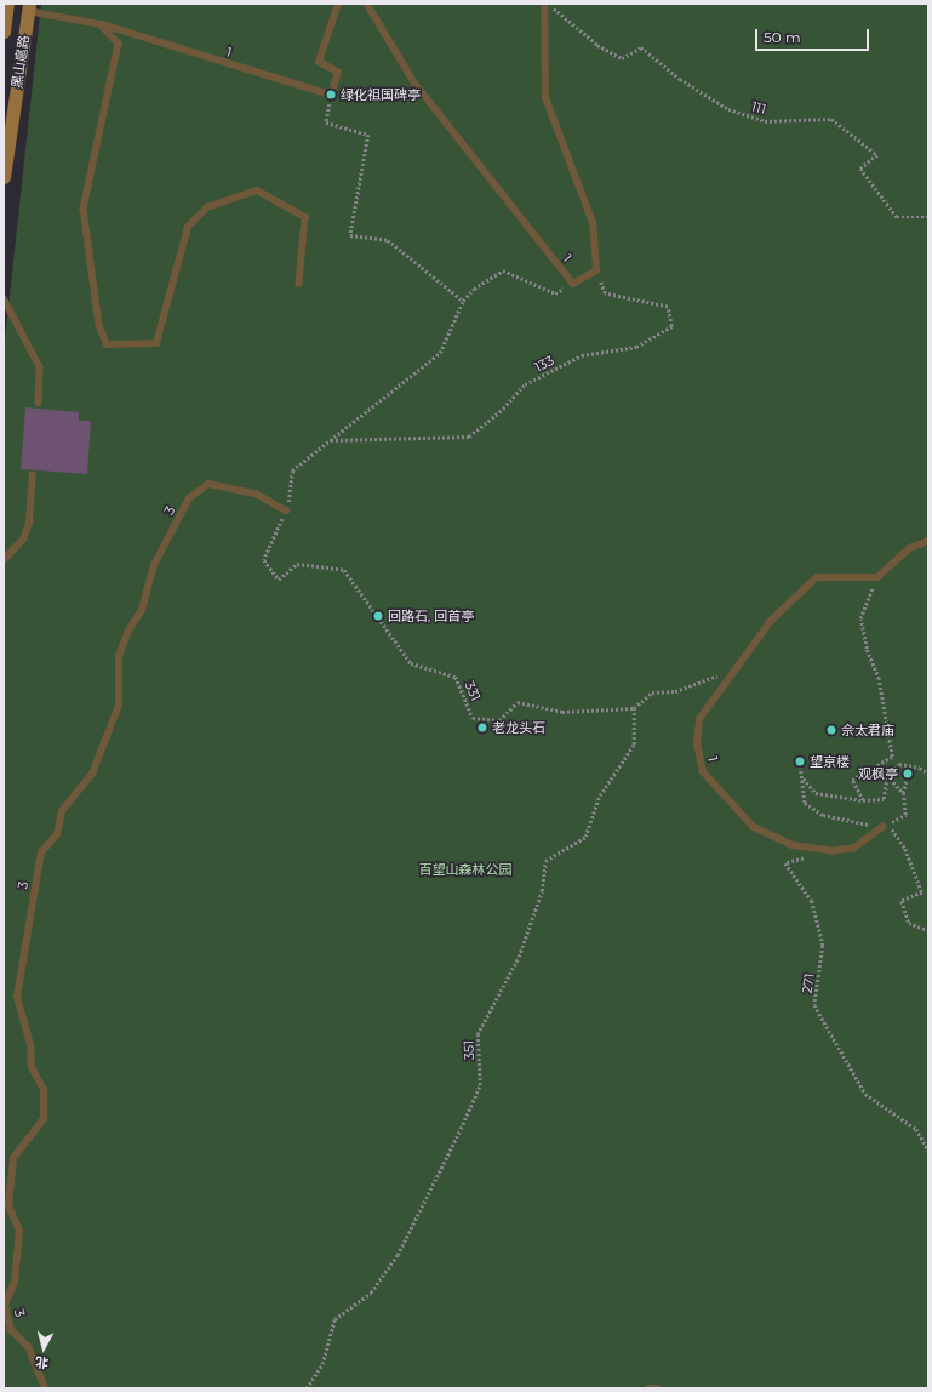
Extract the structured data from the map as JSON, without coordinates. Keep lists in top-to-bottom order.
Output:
{
  "streets": {
    "main road": ["黑山扈路"],
    "lane": ["1", "3"],
    "path": [
      "111",
      "133",
      "331",
      "271",
      "351"
    ]
  },
  "crossings": [
    ["1", "黑山扈路"],
    ["1", "111"],
    ["1", "133"],
    ["3", "331"],
    ["331", "351"]
  ],
  "parks": ["百望山森林公园"],
  "places": [
    "绿化祖国碑亭",
    "回路石, 回首亭",
    "老龙头石",
    "佘太君庙",
    "望京楼",
    "观枫亭"
  ],
  "scale_bar": "50 m",
  "north": "bottom"
}
